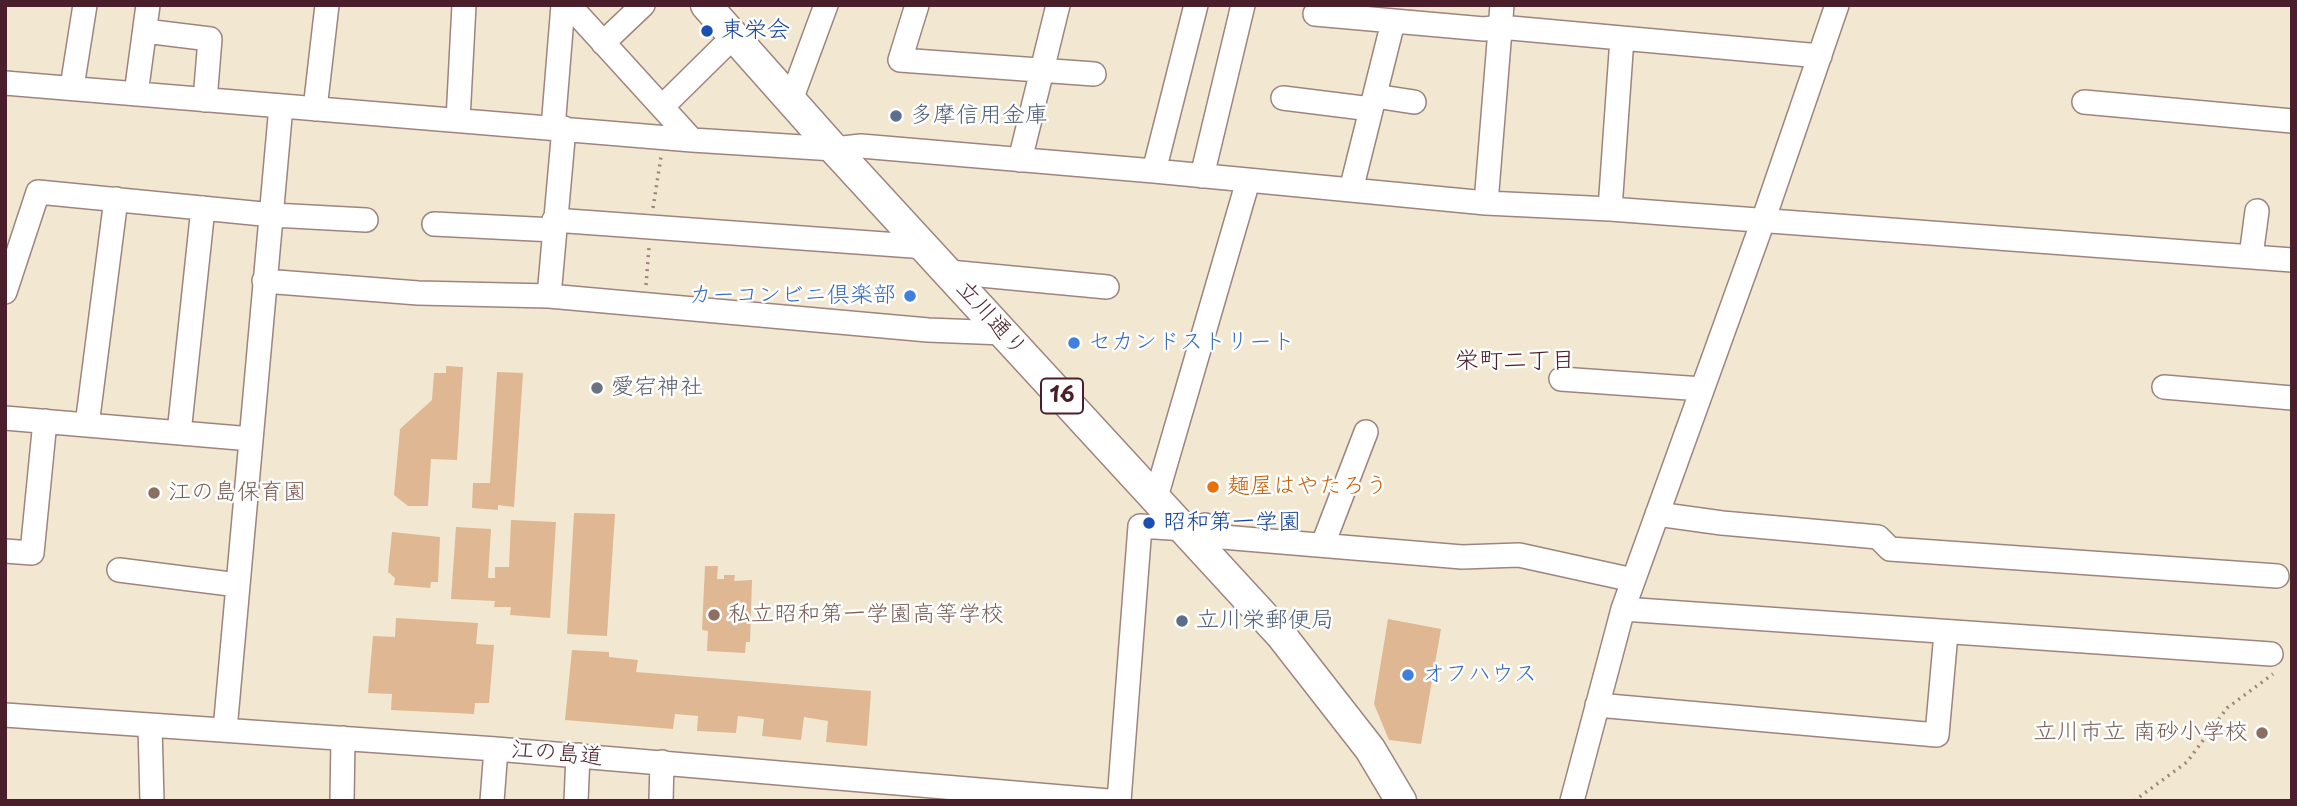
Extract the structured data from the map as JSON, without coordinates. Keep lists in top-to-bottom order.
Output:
{
  "streets": {
    "main road": ["立川通り", "16"],
    "street": ["江の島道"]
  },
  "districts": ["栄町二丁目"],
  "places": [
    "東栄会",
    "多摩信用金庫",
    "カーコンビニ倶楽部",
    "セカンドストリート",
    "愛宕神社",
    "麺屋はやたろう",
    "江の島保育園",
    "昭和第一学園",
    "私立昭和第一学園高等学校",
    "立川栄郵便局",
    "オフハウス",
    "立川市立 南砂小学校"
  ]
}
